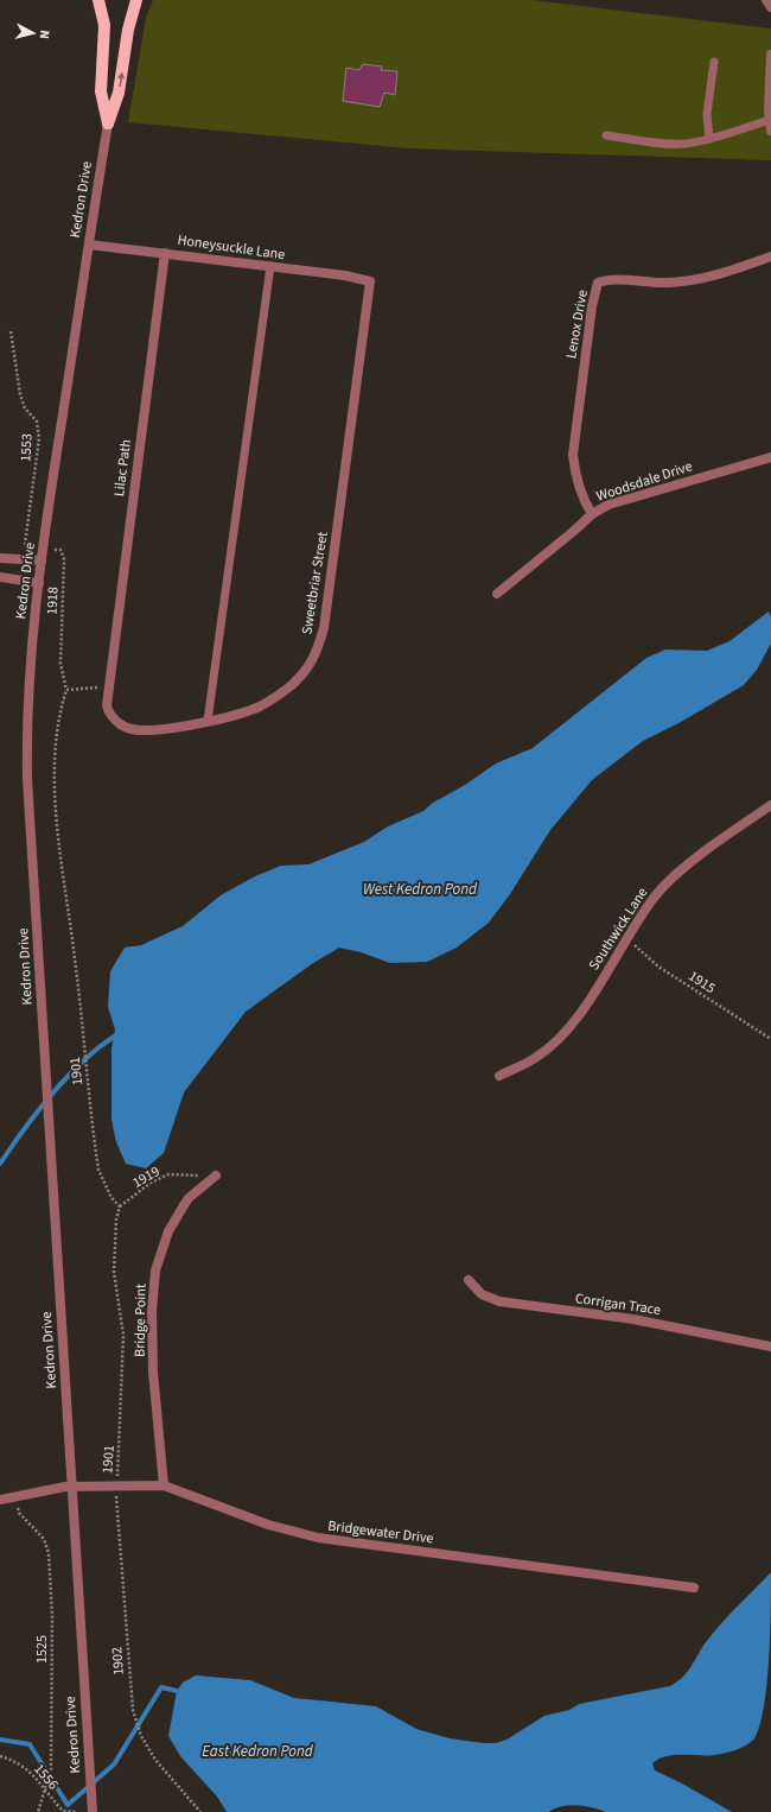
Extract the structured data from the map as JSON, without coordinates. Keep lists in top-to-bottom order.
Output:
{
  "streets": {
    "street": [
      "Kedron Drive",
      "Honeysuckle Lane",
      "Lenox Drive",
      "Lilac Path",
      "Woodsdale Drive",
      "Sweetbriar Street",
      "Southwick Lane",
      "Corrigan Trace",
      "Bridge Point",
      "Bridgewater Drive"
    ],
    "path": [
      "1553",
      "1918",
      "1915",
      "1901",
      "1919",
      "1525",
      "1902",
      "1556"
    ]
  },
  "crossings": [
    ["Kedron Drive", "Honeysuckle Lane"],
    ["Kedron Drive", "1918"],
    ["Kedron Drive", "Bridgewater Drive"],
    ["Honeysuckle Lane", "Lilac Path"],
    ["Honeysuckle Lane", "Sweetbriar Street"],
    ["Lenox Drive", "Woodsdale Drive"],
    ["1553", "1918"],
    ["Lilac Path", "Sweetbriar Street"],
    ["1918", "1901"],
    ["Southwick Lane", "1915"],
    ["1901", "1919"],
    ["1901", "Bridgewater Drive"],
    ["1901", "1902"],
    ["1919", "Bridge Point"],
    ["Bridge Point", "Bridgewater Drive"],
    ["Bridgewater Drive", "1525"],
    ["Bridgewater Drive", "1902"],
    ["1525", "1556"]
  ],
  "water": ["West Kedron Pond", "East Kedron Pond"],
  "north": "right"
}
